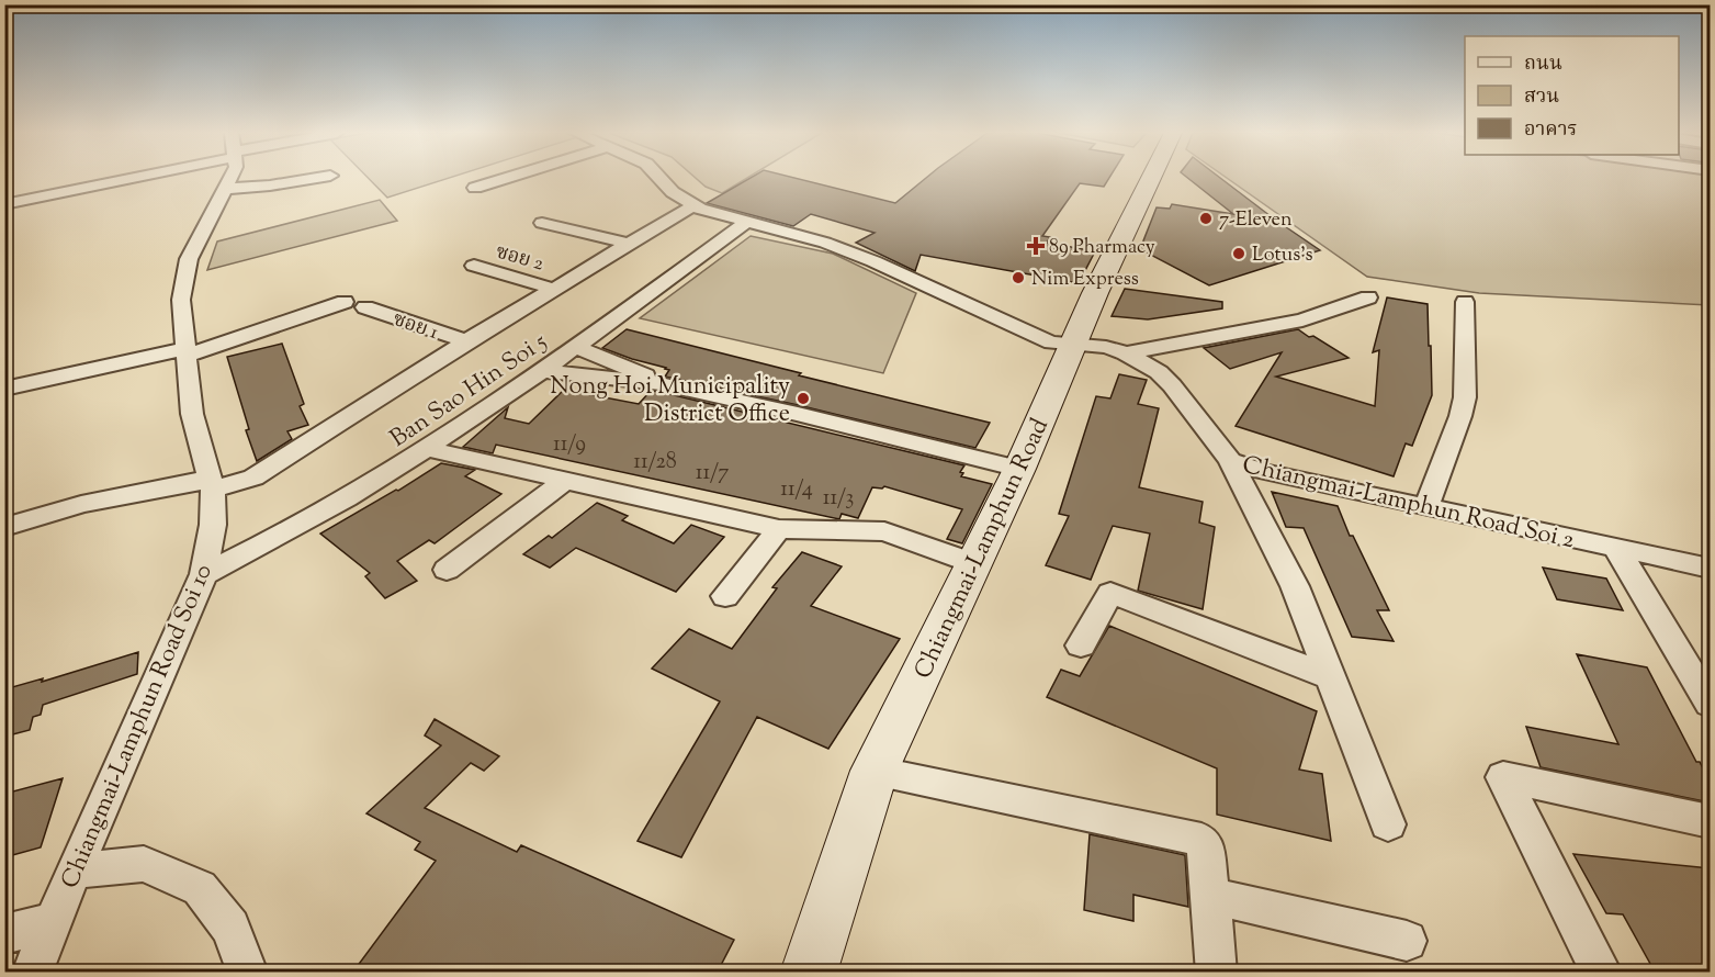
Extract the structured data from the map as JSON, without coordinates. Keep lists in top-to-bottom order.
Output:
{
  "streets": {
    "main road": ["Chiangmai-Lamphun Road"],
    "street": [
      "ซอย 2",
      "ซอย 1",
      "Ban Sao Hin Soi 5",
      "Chiangmai-Lamphun Road Soi 2",
      "Chiangmai-Lamphun Road Soi 10"
    ]
  },
  "crossings": [
    ["Ban Sao Hin Soi 5", "Chiangmai-Lamphun Road Soi 2"],
    ["Ban Sao Hin Soi 5", "Chiangmai-Lamphun Road Soi 10"],
    ["Chiangmai-Lamphun Road Soi 2", "Chiangmai-Lamphun Road"]
  ],
  "places": {
    "other": [
      "7-Eleven",
      "Lotus's",
      "Nim Express",
      "Nong Hoi Municipality District Office"
    ],
    "health": ["89 Pharmacy"]
  },
  "house_numbers": [
    "11/9",
    "11/28",
    "11/7",
    "11/4",
    "11/3"
  ],
  "legend": ["ถนน", "สวน", "อาคาร"]
}
